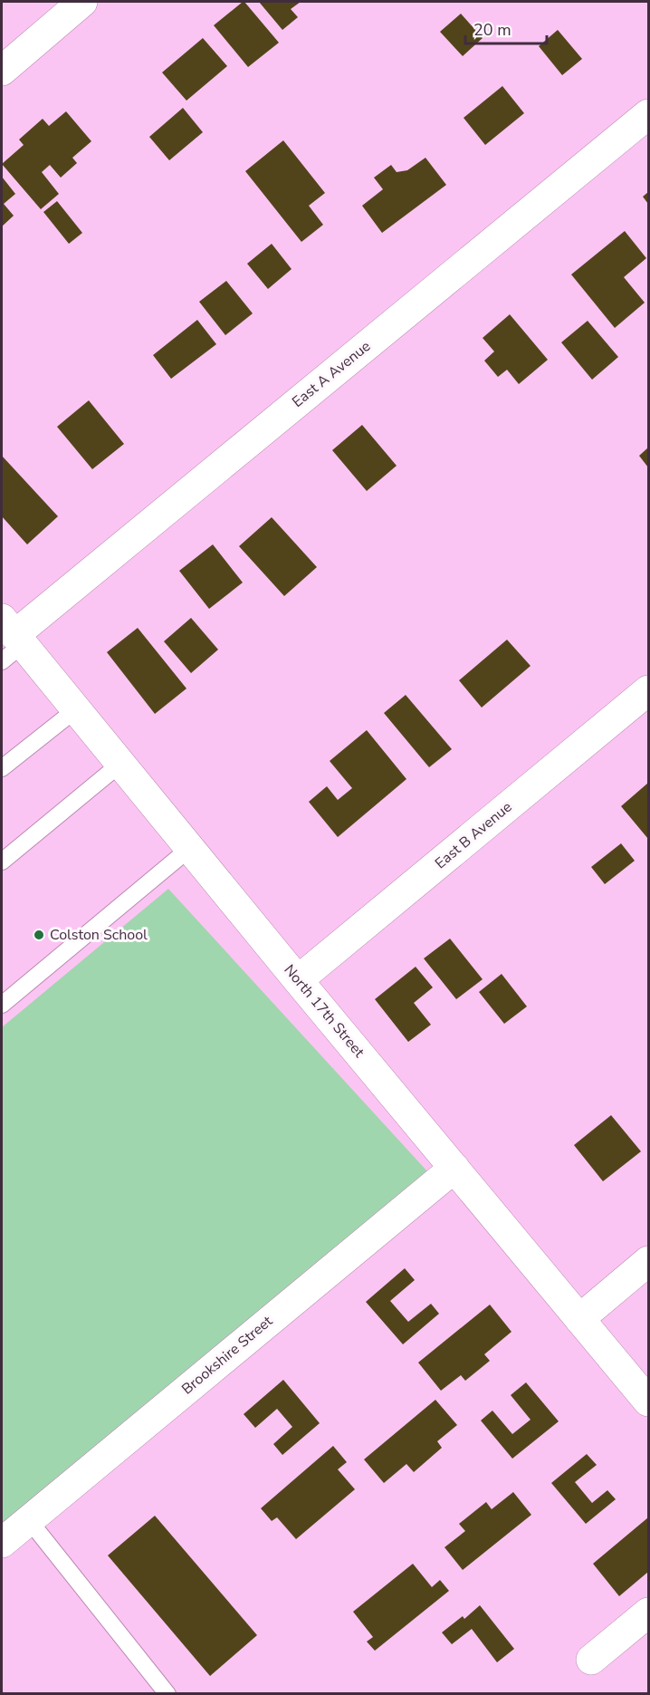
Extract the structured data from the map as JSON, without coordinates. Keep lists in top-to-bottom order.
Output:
{
  "streets": {
    "street": [
      "East A Avenue",
      "East B Avenue",
      "North 17th Street",
      "Brookshire Street"
    ]
  },
  "crossings": [
    ["East A Avenue", "North 17th Street"],
    ["East B Avenue", "North 17th Street"],
    ["North 17th Street", "Brookshire Street"]
  ],
  "places": ["Colston School"],
  "scale_bar": "20 m"
}
